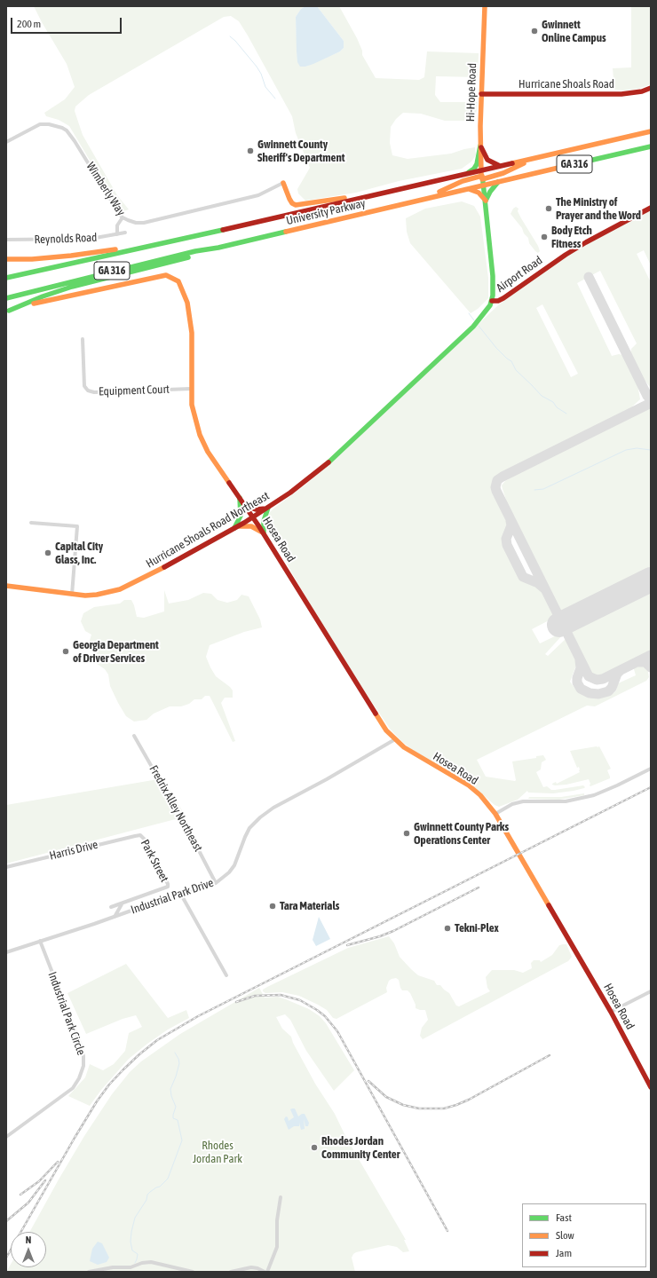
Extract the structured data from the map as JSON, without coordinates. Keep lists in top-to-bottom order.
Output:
{
  "streets": {
    "main road": [
      "Hurricane Shoals Road",
      "Hi-Hope Road",
      "GA 316",
      "University Parkway",
      "Airport Road",
      "Hurricane Shoals Road Northeast",
      "Hosea Road"
    ],
    "street": [
      "Wimberly Way",
      "Reynolds Road",
      "Equipment Court",
      "Fredrix Alley Northeast",
      "Harris Drive",
      "Park Street",
      "Industrial Park Drive",
      "Industrial Park Circle"
    ]
  },
  "crossings": [
    ["Hurricane Shoals Road", "Hi-Hope Road"],
    ["Hi-Hope Road", "University Parkway"],
    ["Airport Road", "Hurricane Shoals Road Northeast"],
    ["Equipment Court", "Hosea Road"],
    ["Hurricane Shoals Road Northeast", "Hosea Road"],
    ["Hosea Road", "Industrial Park Drive"],
    ["Fredrix Alley Northeast", "Industrial Park Drive"],
    ["Harris Drive", "Park Street"],
    ["Industrial Park Drive", "Industrial Park Circle"]
  ],
  "parks": ["Rhodes Jordan Park"],
  "places": [
    "Gwinnett Online Campus",
    "Gwinnett County Sheriff's Department",
    "The Ministry of Prayer and the Word",
    "Body Etch Fitness",
    "Capital City Glass, Inc.",
    "Georgia Department of Driver Services",
    "Gwinnett County Parks Operations Center",
    "Tara Materials",
    "Tekni-Plex",
    "Rhodes Jordan Community Center"
  ],
  "legend": ["Fast", "Slow", "Jam"],
  "scale_bar": "200 m",
  "north": "top"
}
